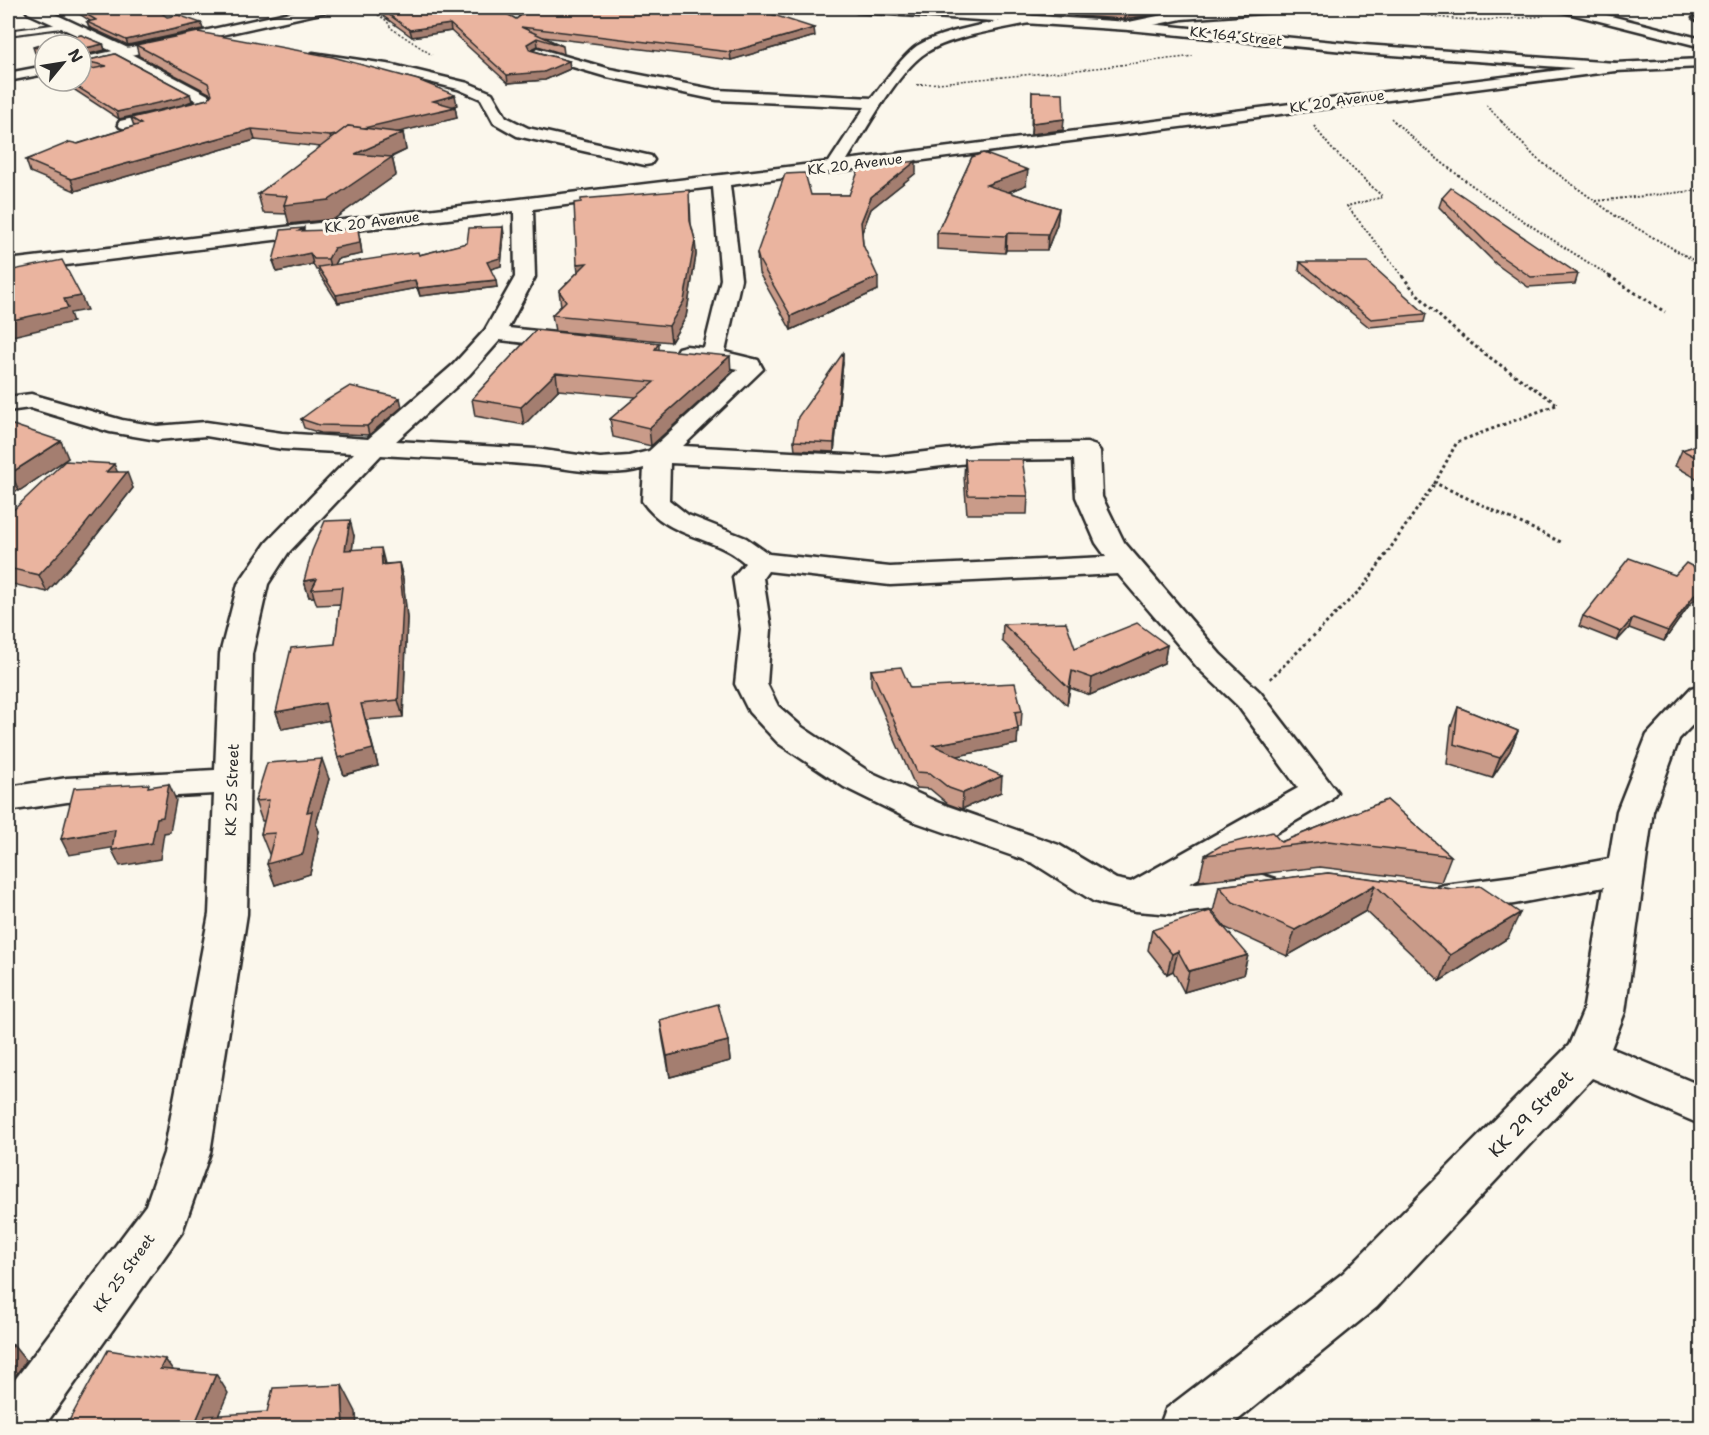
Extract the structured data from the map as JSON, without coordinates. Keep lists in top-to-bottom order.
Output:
{
  "streets": {
    "street": [
      "KK 164 Street",
      "KK 20 Avenue",
      "KK 25 Street",
      "KK 29 Street"
    ]
  },
  "crossings": [
    ["KK 164 Street", "KK 20 Avenue"],
    ["KK 20 Avenue", "KK 25 Street"]
  ],
  "north": "top right"
}
